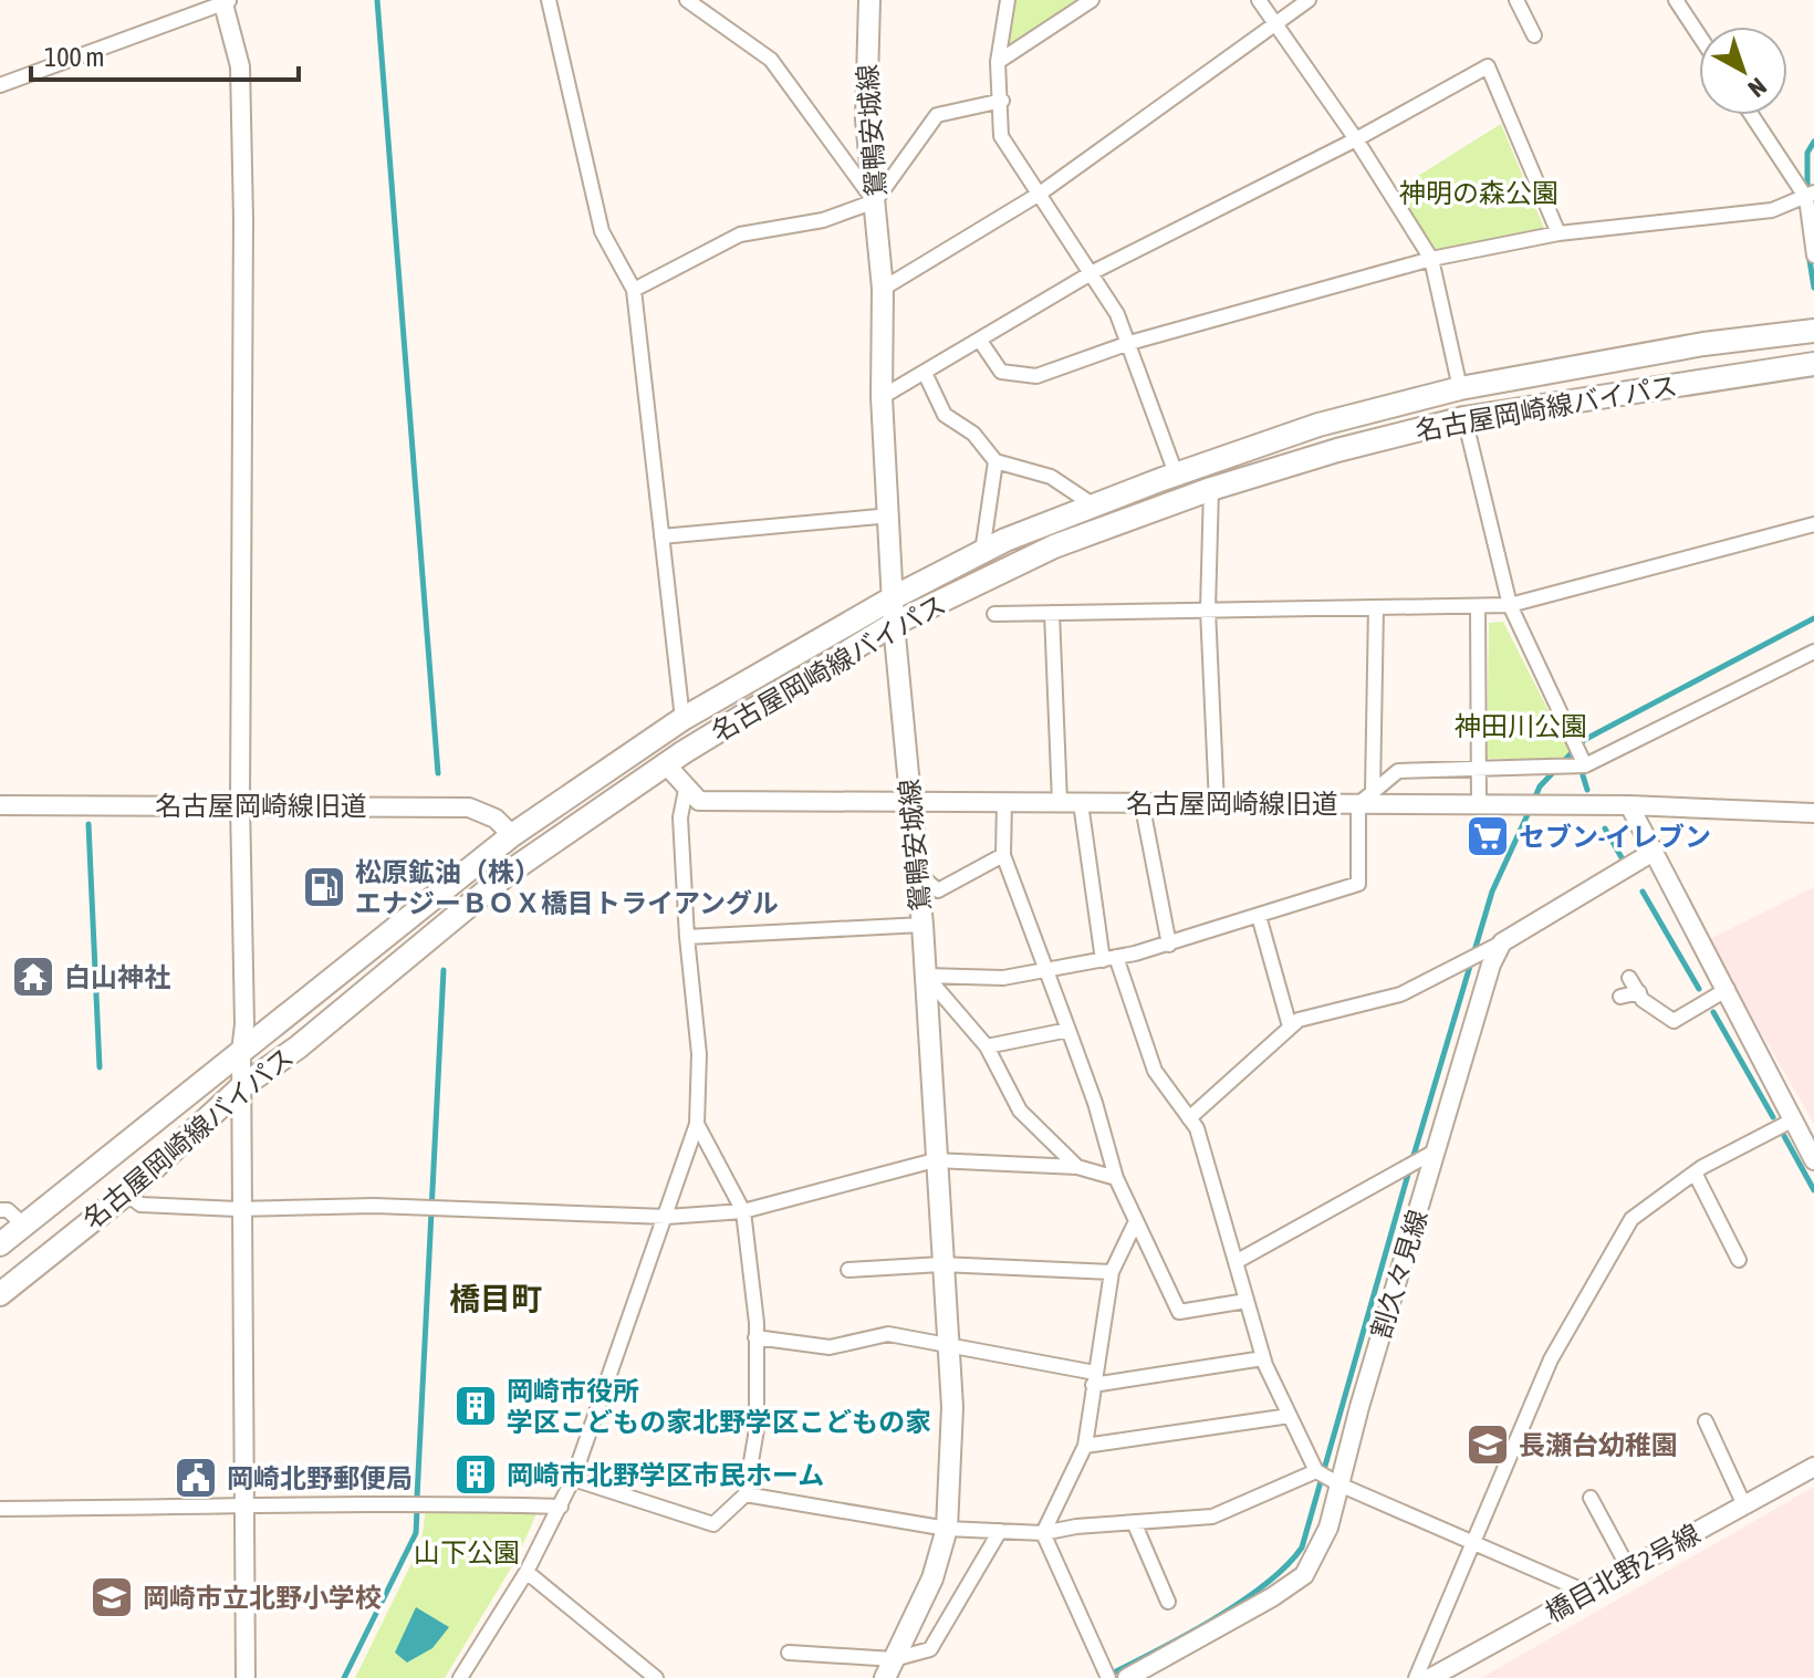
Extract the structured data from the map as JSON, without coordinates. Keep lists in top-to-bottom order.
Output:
{
  "streets": {
    "main road": ["鴛鴨安城線", "名古屋岡崎線バイパス"],
    "street": ["名古屋岡崎線旧道", "割久々見線", "橋目北野2号線"]
  },
  "crossings": [
    ["鴛鴨安城線", "名古屋岡崎線バイパス"],
    ["鴛鴨安城線", "名古屋岡崎線旧道"],
    ["名古屋岡崎線バイパス", "名古屋岡崎線旧道"]
  ],
  "districts": ["橋目町"],
  "parks": ["神明の森公園", "神田川公園", "山下公園"],
  "places": {
    "supermarket": ["セブン-イレブン"],
    "fuel station": ["松原鉱油（株） エナジーＢＯＸ橋目トライアングル"],
    "temple": ["白山神社"],
    "building": ["岡崎市役所 学区こどもの家北野学区こどもの家", "岡崎市北野学区市民ホーム"],
    "school or university": ["長瀬台幼稚園", "岡崎市立北野小学校"],
    "public building": ["岡崎北野郵便局"]
  },
  "scale_bar": "100 m",
  "north": "bottom right"
}
